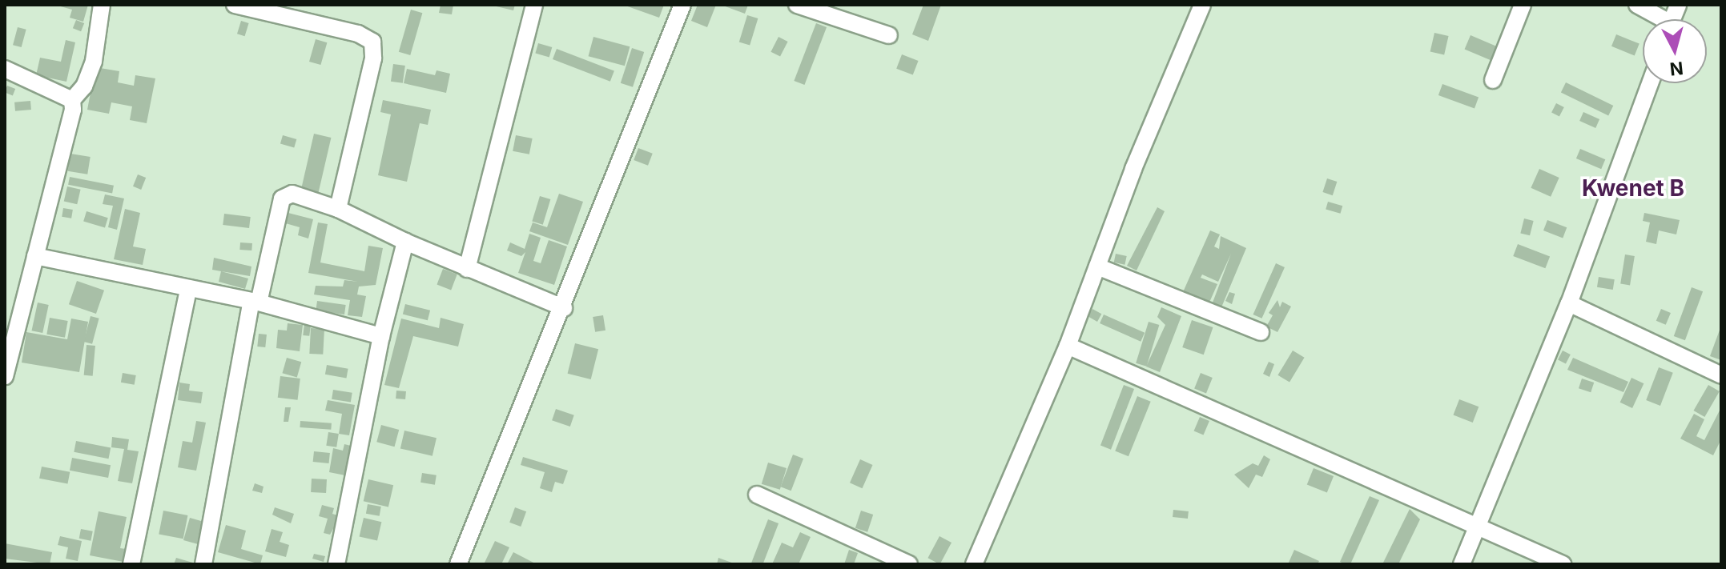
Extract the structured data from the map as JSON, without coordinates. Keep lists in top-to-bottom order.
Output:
{
  "districts": ["Kwenet B"],
  "north": "bottom"
}
